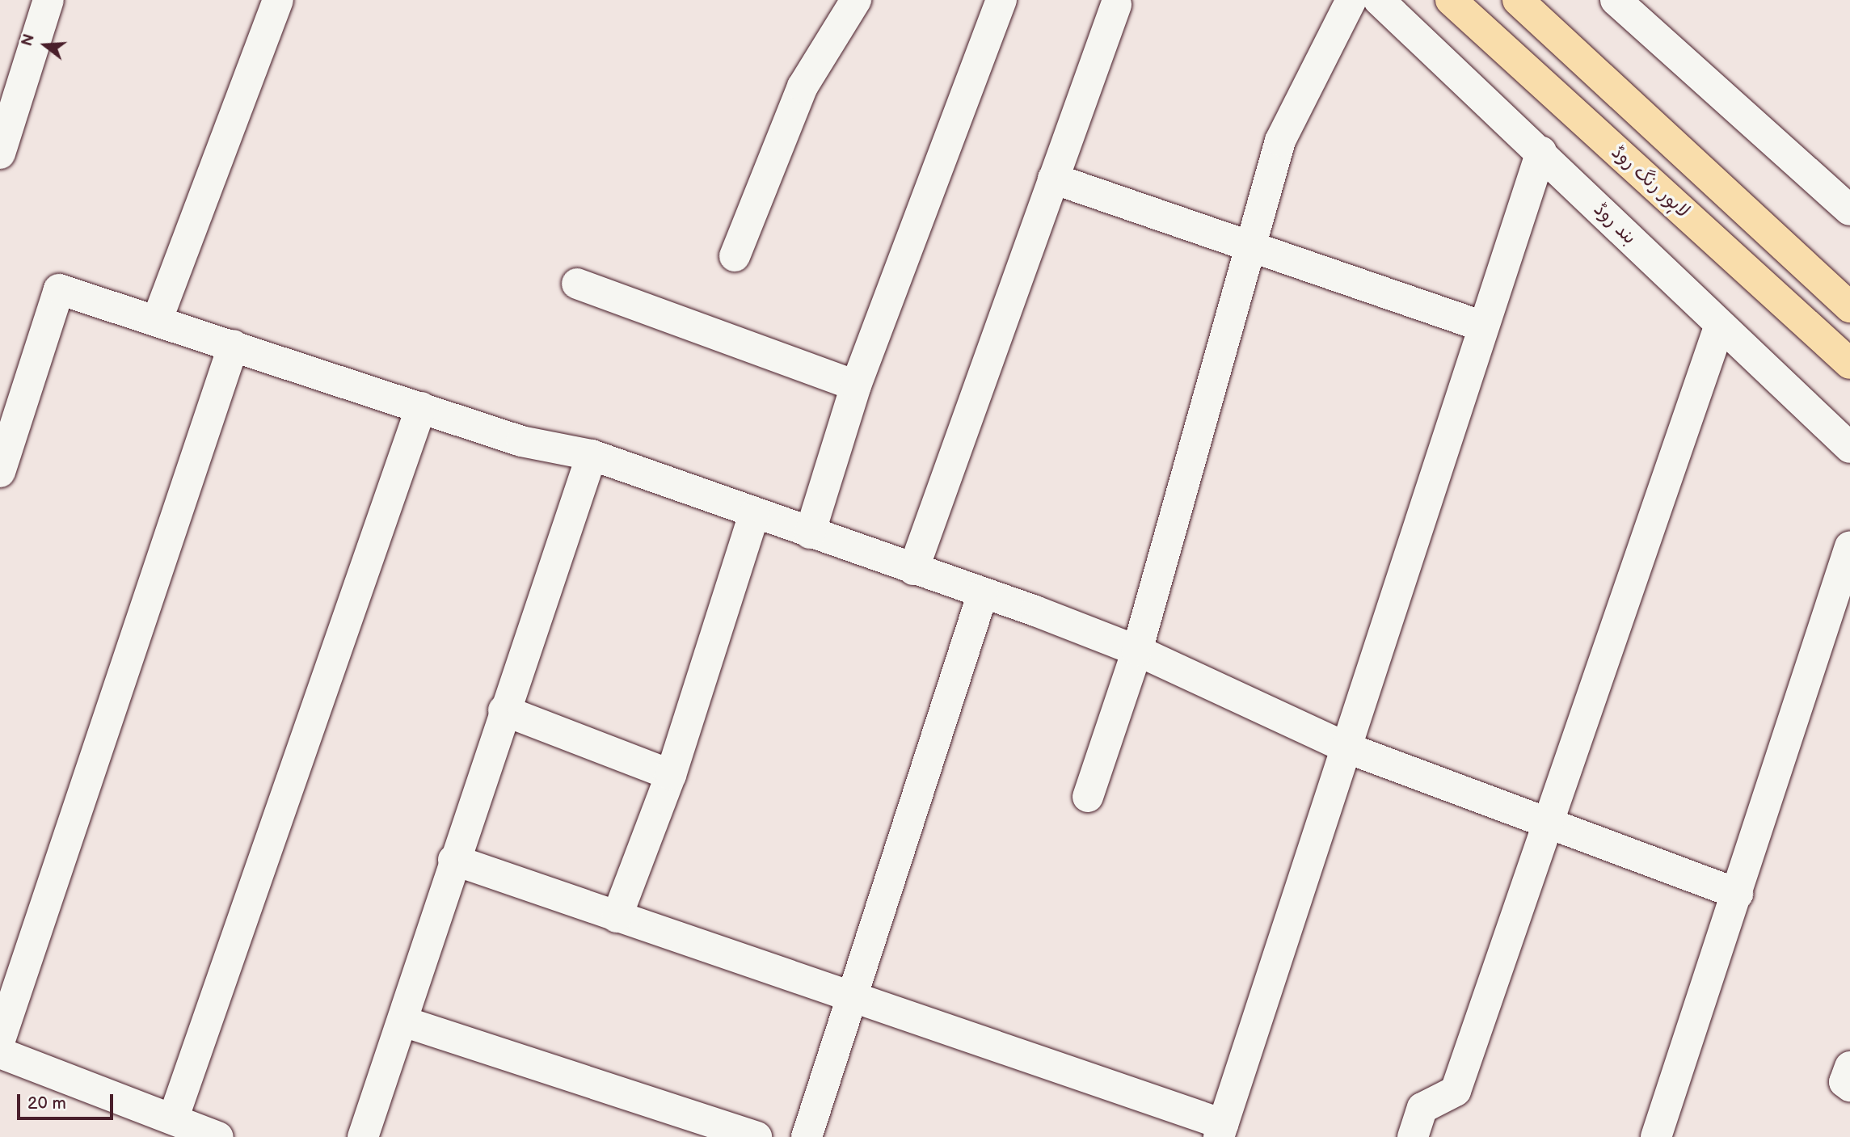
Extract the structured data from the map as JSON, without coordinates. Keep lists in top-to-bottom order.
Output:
{
  "streets": {
    "highway": ["لاہور رنگ روڈ"],
    "street": ["بند روڈ"]
  },
  "scale_bar": "20 m",
  "north": "left"
}
